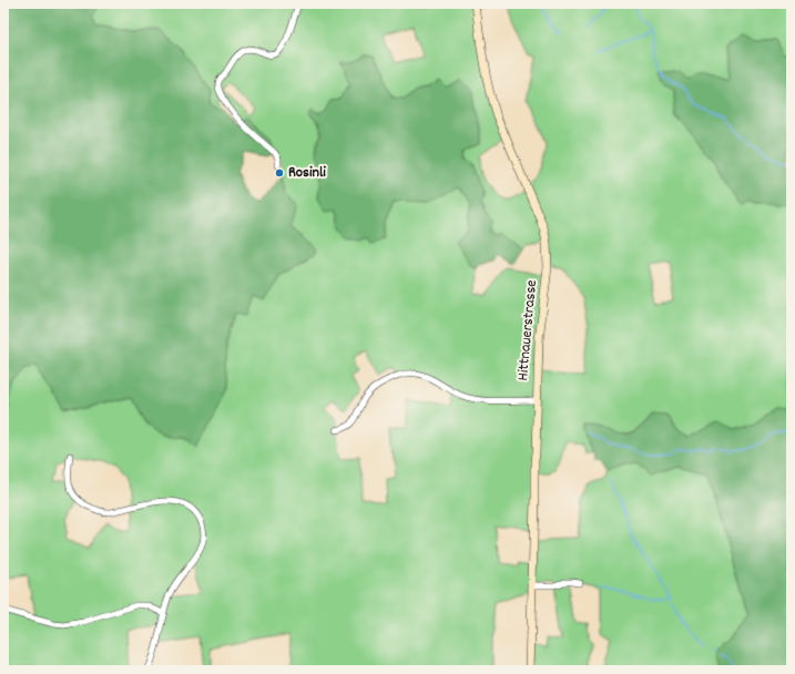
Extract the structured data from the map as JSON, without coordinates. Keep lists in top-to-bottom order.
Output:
{
  "streets": {
    "street": ["Hittnauerstrasse"]
  },
  "places": ["Rosinli"]
}
